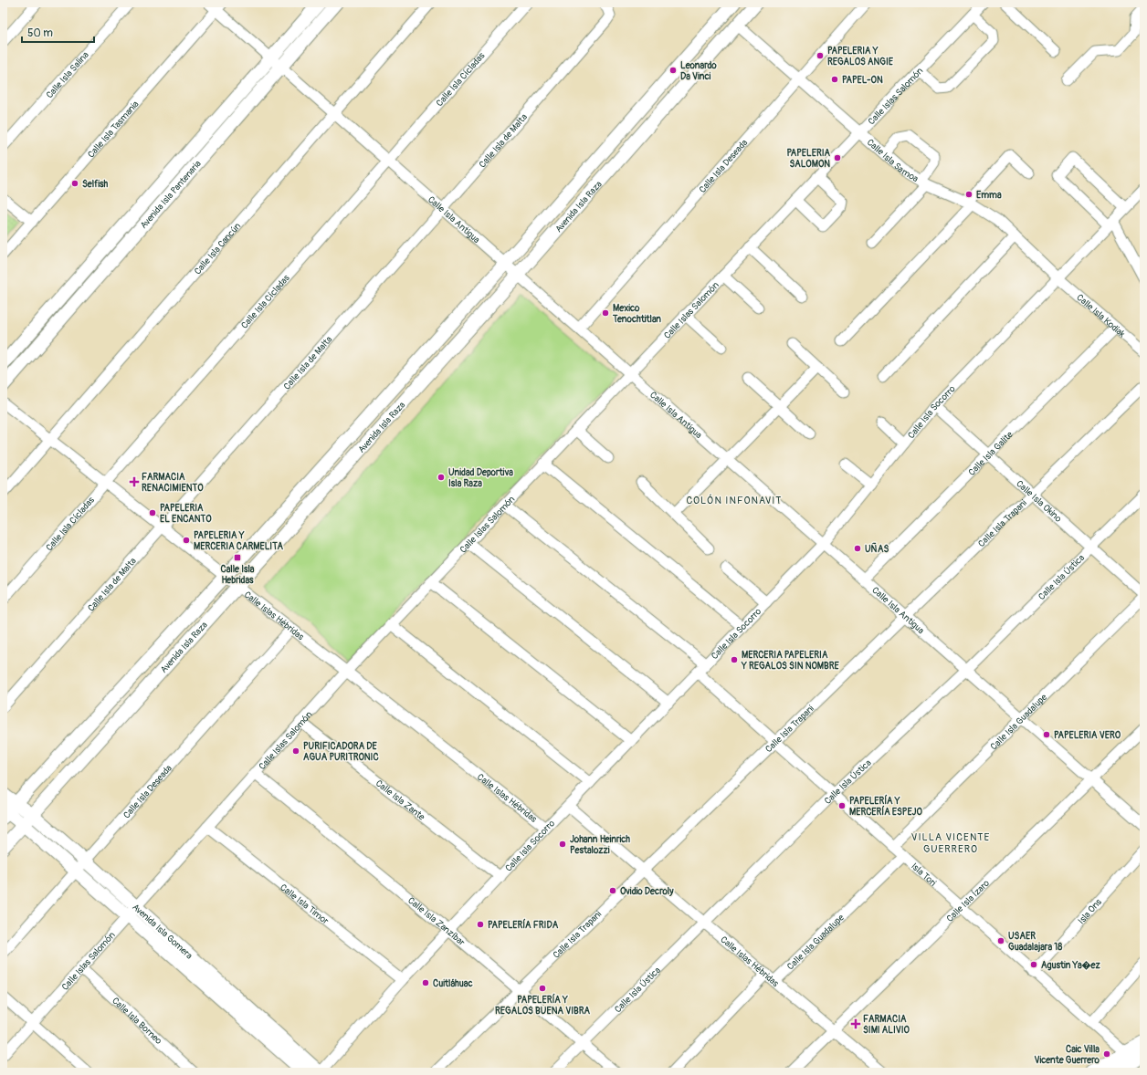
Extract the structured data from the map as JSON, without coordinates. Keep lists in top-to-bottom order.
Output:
{
  "streets": {
    "street": [
      "Calle Isla Salina",
      "Calle Isla Cícladas",
      "Calle Islas Salomón",
      "Calle Isla Tasmania",
      "Calle Isla de Malta",
      "Calle Isla Samoa",
      "Calle Isla Deseada",
      "Avenida Isla Pantenaria",
      "Avenida Isla Raza",
      "Calle Isla Antigua",
      "Calle Isla Cancún",
      "Calle Isla Kodiak",
      "Calle Isla Socorro",
      "Calle Isla Galite",
      "Calle Isla Okino",
      "Calle Isla Trapani",
      "Calle Isla Ústica",
      "Calle Islas Hébridas",
      "Calle Isla Guadalupe",
      "Calle Isla Zante",
      "Isla Tori",
      "Calle Isla Ízaro",
      "Calle Isla Timor",
      "Isla Ons",
      "Calle Isla Zanzíbar",
      "Avenida Isla Gomera",
      "Calle Isla Borneo"
    ]
  },
  "crossings": [
    ["Calle Isla Cícladas", "Calle Isla Antigua"],
    ["Calle Isla Cícladas", "Calle Islas Hébridas"],
    ["Calle Islas Salomón", "Calle Isla Samoa"],
    ["Calle Islas Salomón", "Calle Isla Antigua"],
    ["Calle Islas Salomón", "Calle Islas Hébridas"],
    ["Calle Islas Salomón", "Calle Isla Zante"],
    ["Calle Islas Salomón", "Calle Isla Timor"],
    ["Calle Islas Salomón", "Calle Isla Zanzíbar"],
    ["Calle Islas Salomón", "Avenida Isla Gomera"],
    ["Calle Islas Salomón", "Calle Isla Borneo"],
    ["Calle Isla Tasmania", "Calle Isla Antigua"],
    ["Calle Isla de Malta", "Calle Isla Antigua"],
    ["Calle Isla de Malta", "Calle Islas Hébridas"],
    ["Calle Isla Samoa", "Calle Isla Deseada"],
    ["Calle Isla Samoa", "Avenida Isla Raza"],
    ["Calle Isla Samoa", "Calle Isla Kodiak"],
    ["Calle Isla Samoa", "Calle Isla Socorro"],
    ["Calle Isla Deseada", "Calle Isla Antigua"],
    ["Calle Isla Deseada", "Calle Islas Hébridas"],
    ["Calle Isla Deseada", "Avenida Isla Gomera"],
    ["Avenida Isla Pantenaria", "Calle Isla Antigua"],
    ["Avenida Isla Raza", "Calle Isla Antigua"],
    ["Avenida Isla Raza", "Calle Islas Hébridas"],
    ["Avenida Isla Raza", "Avenida Isla Gomera"],
    ["Calle Isla Antigua", "Calle Isla Cancún"],
    ["Calle Isla Antigua", "Calle Isla Socorro"],
    ["Calle Isla Antigua", "Calle Isla Galite"],
    ["Calle Isla Antigua", "Calle Isla Trapani"],
    ["Calle Isla Antigua", "Calle Isla Ústica"],
    ["Calle Isla Antigua", "Calle Isla Guadalupe"],
    ["Calle Isla Antigua", "Calle Isla Ízaro"],
    ["Calle Isla Cancún", "Calle Islas Hébridas"],
    ["Calle Isla Kodiak", "Calle Isla Socorro"],
    ["Calle Isla Kodiak", "Calle Isla Galite"],
    ["Calle Isla Socorro", "Calle Isla Okino"],
    ["Calle Isla Socorro", "Calle Islas Hébridas"],
    ["Calle Isla Socorro", "Calle Isla Zante"],
    ["Calle Isla Socorro", "Isla Tori"],
    ["Calle Isla Socorro", "Calle Isla Timor"],
    ["Calle Isla Socorro", "Calle Isla Zanzíbar"],
    ["Calle Isla Socorro", "Avenida Isla Gomera"],
    ["Calle Isla Galite", "Calle Isla Okino"],
    ["Calle Isla Okino", "Calle Isla Trapani"],
    ["Calle Isla Okino", "Calle Isla Ústica"],
    ["Calle Isla Okino", "Calle Isla Guadalupe"],
    ["Calle Isla Trapani", "Calle Islas Hébridas"],
    ["Calle Isla Trapani", "Isla Tori"],
    ["Calle Isla Trapani", "Calle Isla Zanzíbar"],
    ["Calle Isla Ústica", "Calle Islas Hébridas"],
    ["Calle Isla Ústica", "Isla Tori"],
    ["Calle Isla Ústica", "Calle Isla Zanzíbar"],
    ["Calle Islas Hébridas", "Calle Isla Guadalupe"],
    ["Calle Islas Hébridas", "Calle Isla Ízaro"],
    ["Calle Isla Guadalupe", "Isla Tori"],
    ["Isla Tori", "Calle Isla Ízaro"],
    ["Isla Tori", "Isla Ons"]
  ],
  "districts": ["COLÓN INFONAVIT", "VILLA VICENTE GUERRERO"],
  "places": {
    "other": [
      "PAPELERIA Y REGALOS ANGIE",
      "Leonardo Da Vinci",
      "PAPEL-ON",
      "PAPELERIA SALOMON",
      "Selfish",
      "Emma",
      "Mexico Tenochtitlan",
      "Unidad Deportiva Isla Raza",
      "PAPELERIA EL ENCANTO",
      "PAPELERIA Y MERCERIA CARMELITA",
      "UÑAS",
      "MERCERIA PAPELERIA Y REGALOS SIN NOMBRE",
      "PAPELERIA VERO",
      "PURIFICADORA DE AGUA PURITRONIC",
      "PAPELERÍA Y MERCERÍA ESPEJO",
      "Johann Heinrich Pestalozzi",
      "Ovidio Decroly",
      "PAPELERÍA FRIDA",
      "USAER Guadalajara 18",
      "Agustin Ya�ez",
      "Cuitláhuac",
      "PAPELERÍA Y REGALOS BUENA VIBRA",
      "Caic Villa Vicente Guerrero"
    ],
    "health": ["FARMACIA RENACIMIENTO", "FARMACIA SIMI ALIVIO"],
    "transit": ["Calle Isla Hebridas"]
  },
  "scale_bar": "50 m"
}
